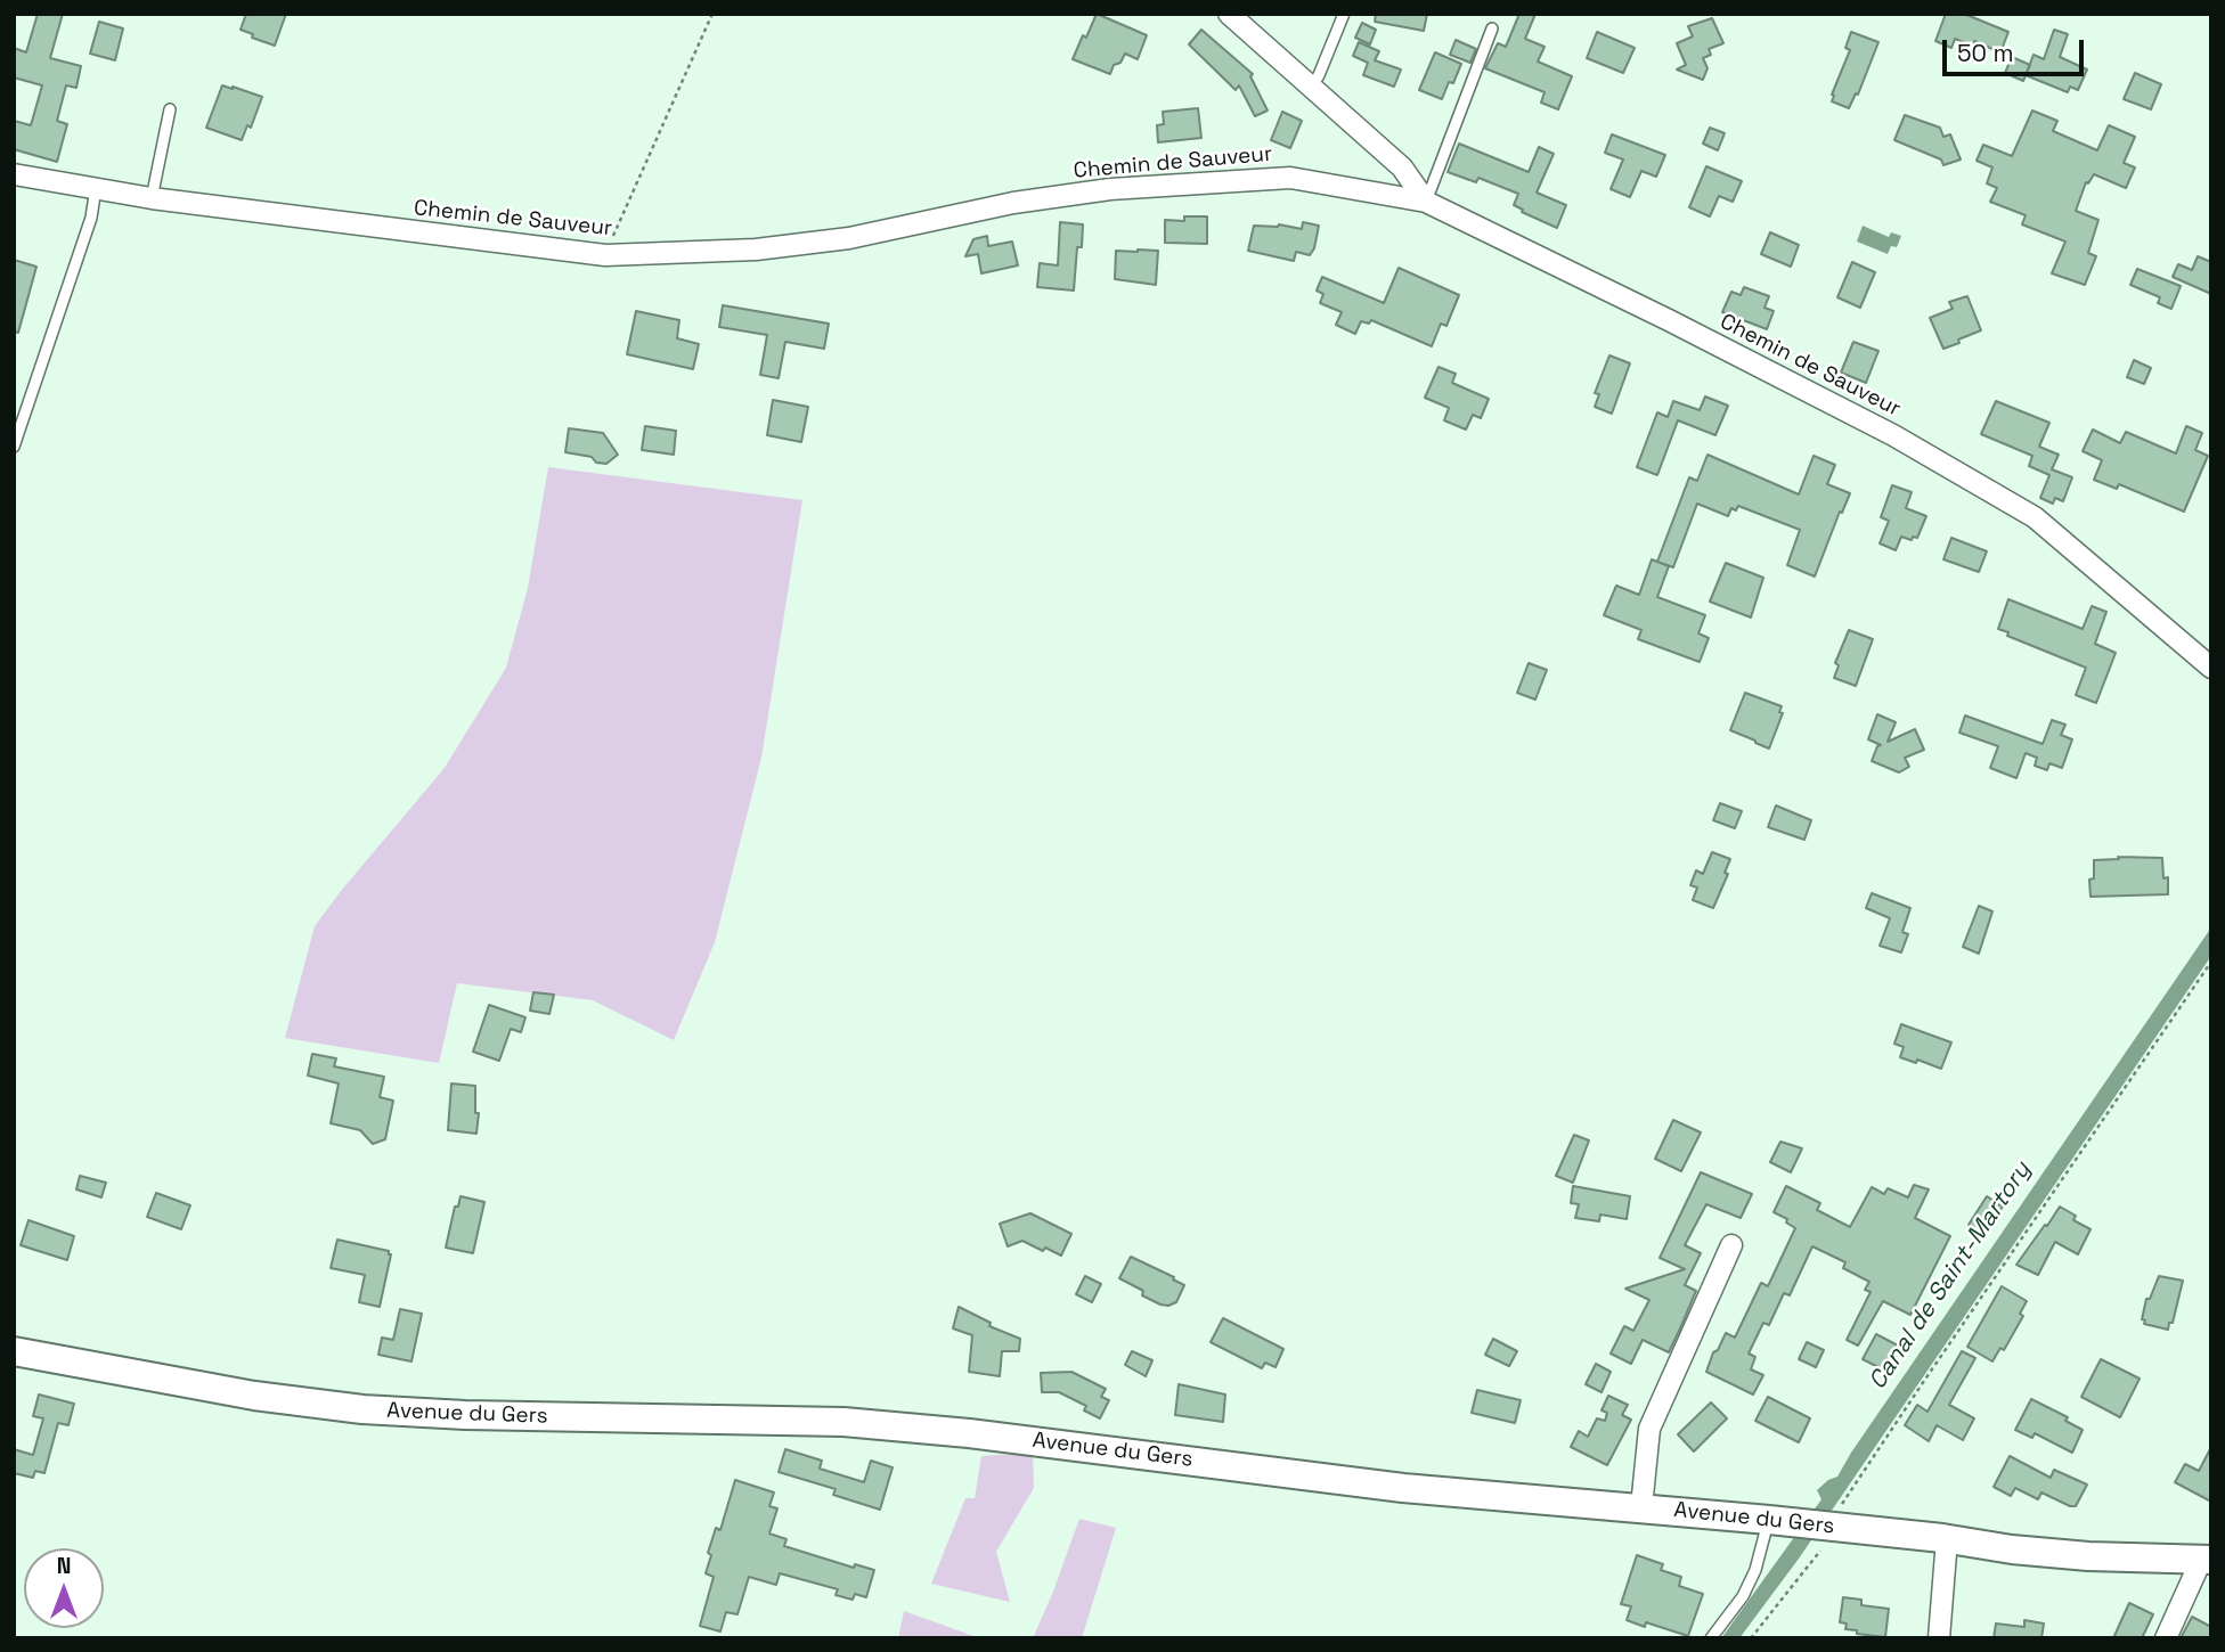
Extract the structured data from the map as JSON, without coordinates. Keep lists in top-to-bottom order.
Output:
{
  "streets": {
    "main road": ["Avenue du Gers"],
    "street": ["Chemin de Sauveur"]
  },
  "water": ["Canal de Saint-Martory"],
  "scale_bar": "50 m",
  "north": "top"
}
